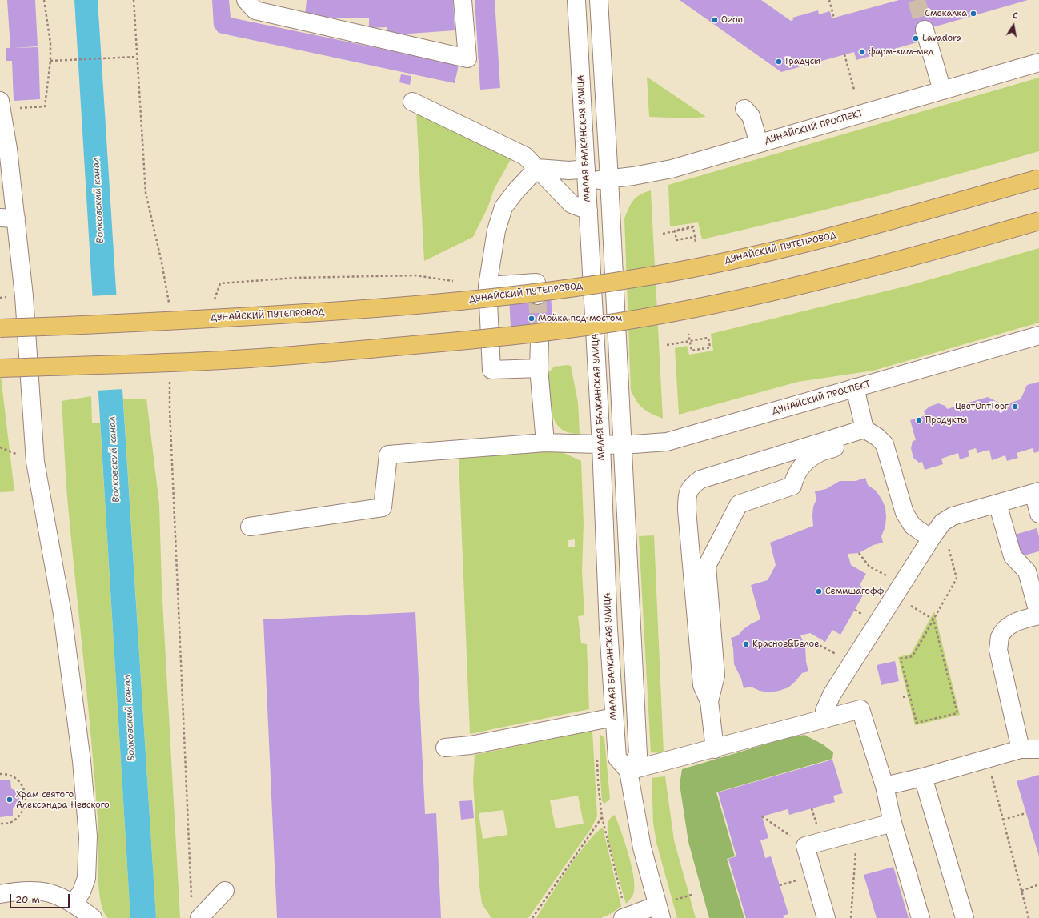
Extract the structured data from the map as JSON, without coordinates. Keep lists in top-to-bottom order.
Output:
{
  "streets": {
    "main road": ["ДУНАЙСКИЙ ПУТЕПРОВОД"],
    "street": ["ДУНАЙСКИЙ ПРОСПЕКТ", "МАЛАЯ БАЛКАНСКАЯ УЛИЦА"]
  },
  "crossings": [
    ["ДУНАЙСКИЙ ПРОСПЕКТ", "МАЛАЯ БАЛКАНСКАЯ УЛИЦА"]
  ],
  "water": ["Волковский канал"],
  "places": [
    "Смекалка",
    "Ozon",
    "Lavadora",
    "фарм-хим-мед",
    "Градусы",
    "Мойка под мостом",
    "ЦветОптТорг",
    "Продукты",
    "Семишагофф",
    "Красное&Белое",
    "Храм святого Александра Невского"
  ],
  "scale_bar": "20 m",
  "north": "top"
}
